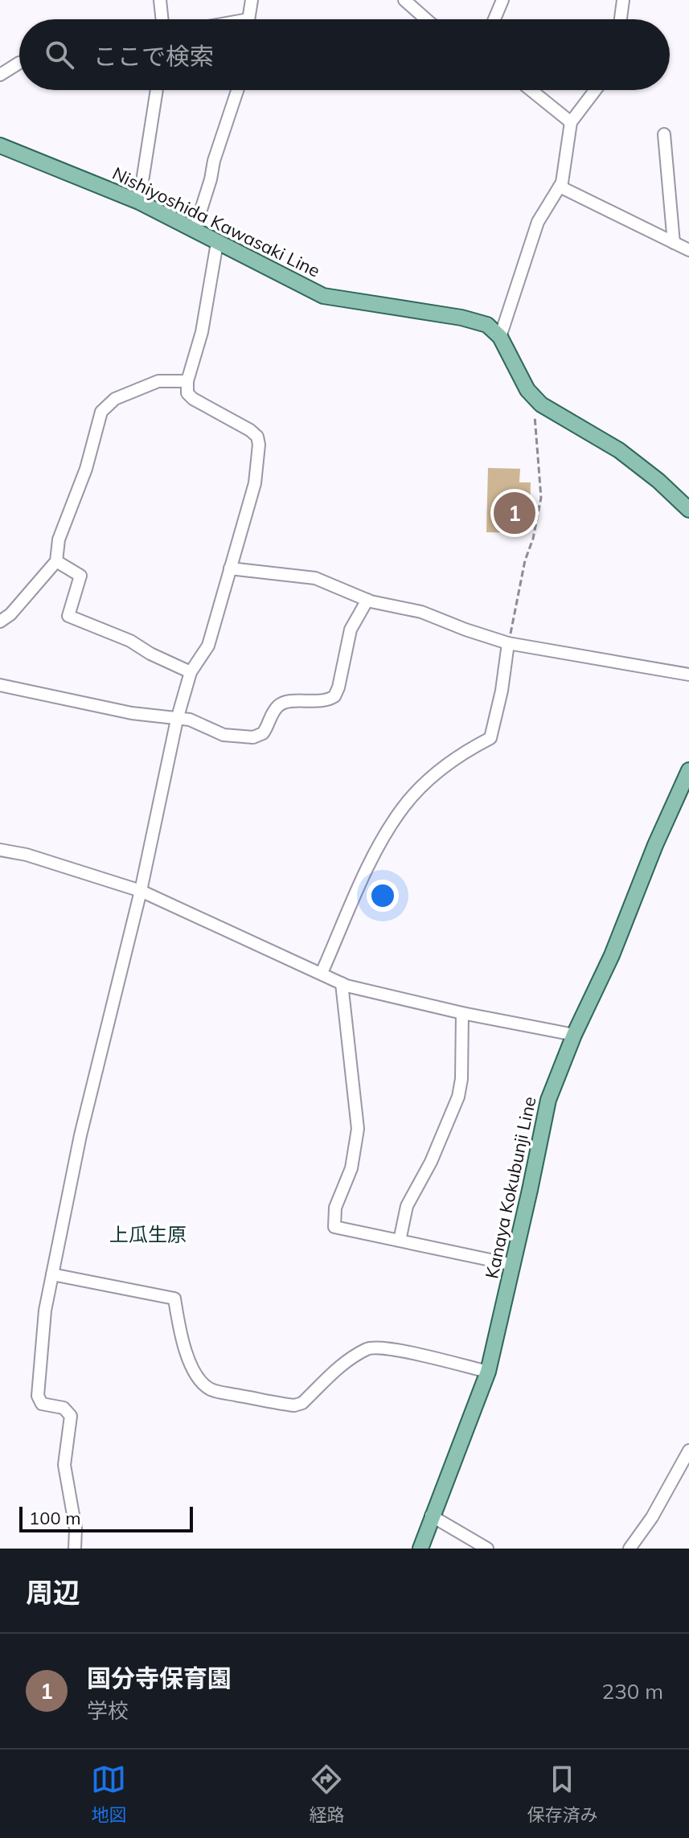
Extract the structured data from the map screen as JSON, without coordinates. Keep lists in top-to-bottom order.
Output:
{
  "streets": {
    "main road": ["Nishiyoshida Kawasaki Line", "Kanaya Kokubunji Line"]
  },
  "districts": ["上瓜生原"],
  "scale_bar": "100 m",
  "page": {
    "search": "ここで検索",
    "pins": "1",
    "scale": "100 m",
    "heading": "周辺",
    "list": [
      {
        "mark": "1",
        "name": "国分寺保育園",
        "note": "学校",
        "value": "230 m"
      }
    ],
    "nav": ["地図", "経路", "保存済み"]
  }
}
